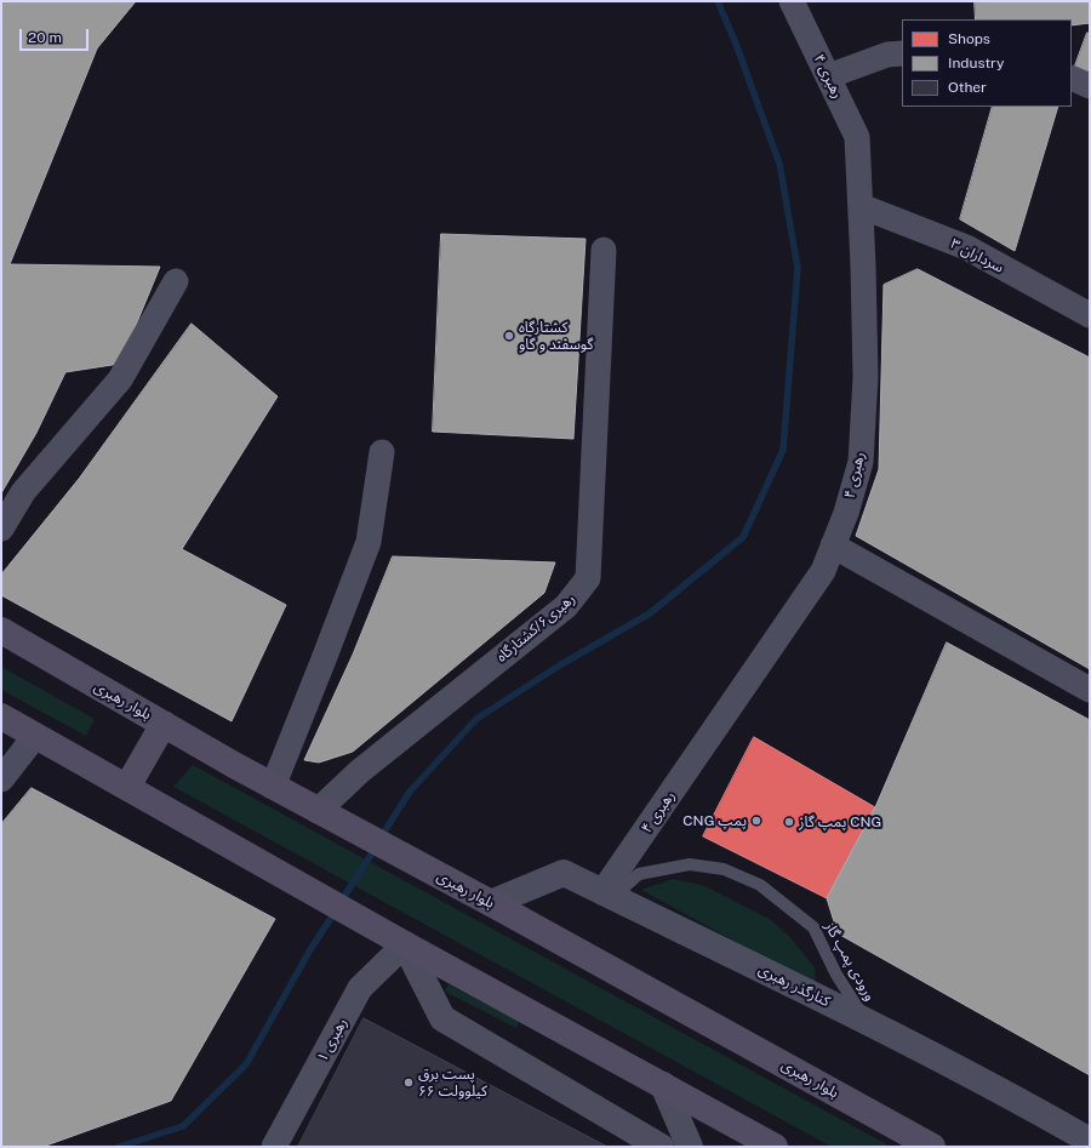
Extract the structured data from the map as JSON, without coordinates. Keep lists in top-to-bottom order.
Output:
{
  "streets": {
    "main road": ["بلوار رهبری"],
    "street": [
      "رهبری ۴",
      "سرداران ۳",
      "رهبری۶/کشتارگاه",
      "کنارگذر رهبری",
      "رهبری ۱"
    ],
    "lane": ["ورودی پمپ گاز"]
  },
  "crossings": [
    ["رهبری ۴", "سرداران ۳"],
    ["رهبری ۴", "ورودی پمپ گاز"],
    ["رهبری ۴", "کنارگذر رهبری"],
    ["رهبری۶/کشتارگاه", "بلوار رهبری"],
    ["بلوار رهبری", "کنارگذر رهبری"],
    ["ورودی پمپ گاز", "کنارگذر رهبری"]
  ],
  "places": [
    "کشتارگاه گوسفند و گاو",
    "CNG پمپ",
    "پمپ گاز CNG",
    "پست برق ۶۶ کیلوولت"
  ],
  "legend": ["Shops", "Industry", "Other"],
  "scale_bar": "20 m"
}
